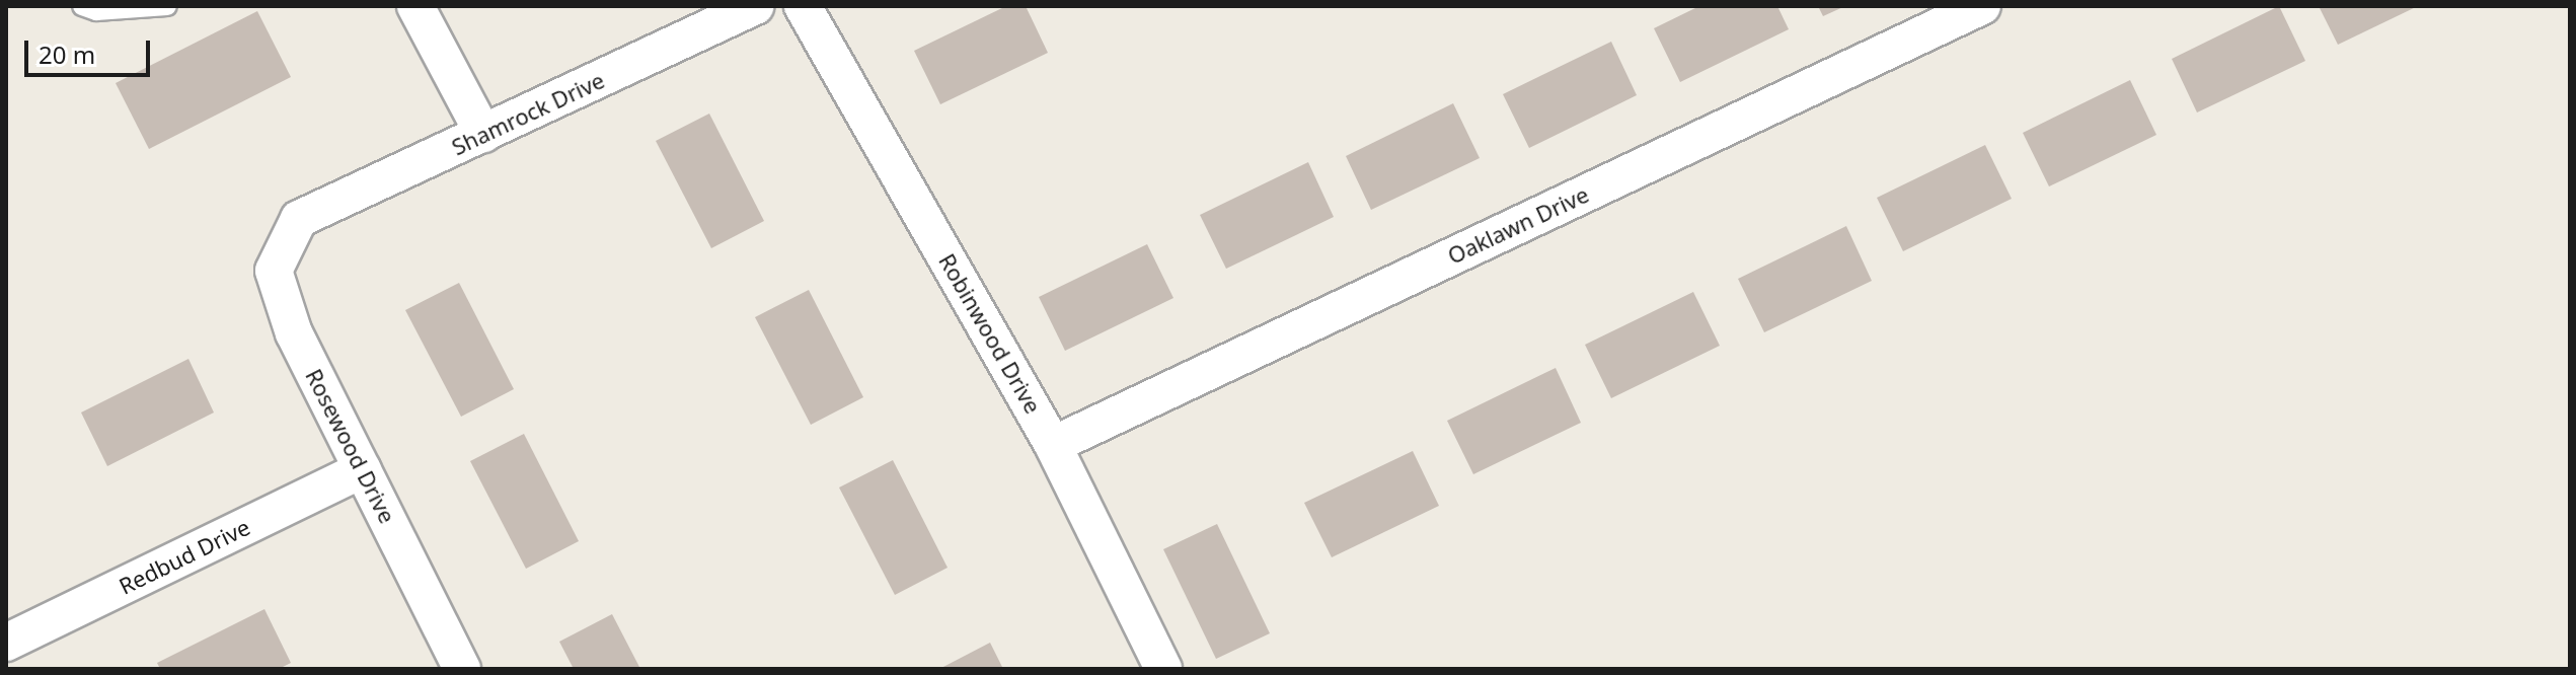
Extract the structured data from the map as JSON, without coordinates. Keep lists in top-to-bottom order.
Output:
{
  "streets": {
    "street": [
      "Shamrock Drive",
      "Oaklawn Drive",
      "Robinwood Drive",
      "Rosewood Drive",
      "Redbud Drive"
    ]
  },
  "crossings": [
    ["Shamrock Drive", "Rosewood Drive"],
    ["Oaklawn Drive", "Robinwood Drive"],
    ["Rosewood Drive", "Redbud Drive"]
  ],
  "scale_bar": "20 m"
}
